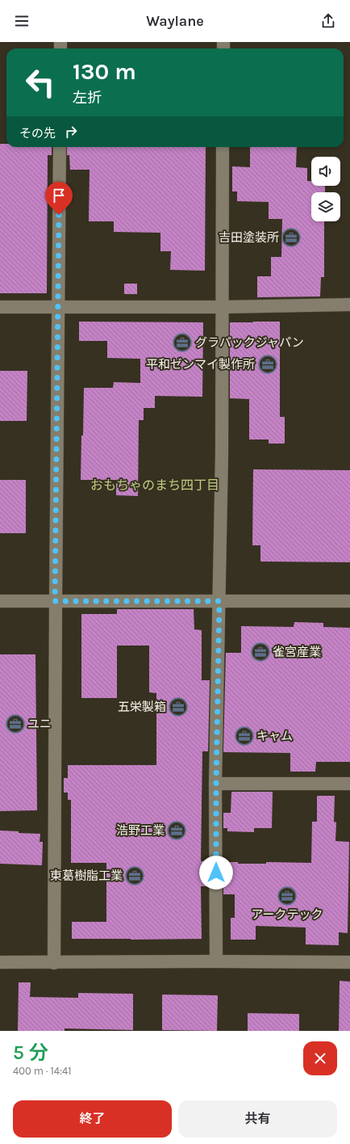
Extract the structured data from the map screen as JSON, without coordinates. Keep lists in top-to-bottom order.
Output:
{
  "districts": ["おもちゃのまち四丁目"],
  "places": {
    "office": [
      "吉田塗装所",
      "グラパックジャパン",
      "平和ゼンマイ製作所",
      "雀宮産業",
      "五栄製箱",
      "ユニ",
      "キャム",
      "浩野工業",
      "東葛樹脂工業",
      "アークテック"
    ]
  },
  "page": {
    "header": "Waylane",
    "turn": ["130 m", "左折"],
    "then": "その先",
    "heading": ["5 分", "400 m · 14:41"],
    "buttons": ["終了", "共有"]
  }
}
